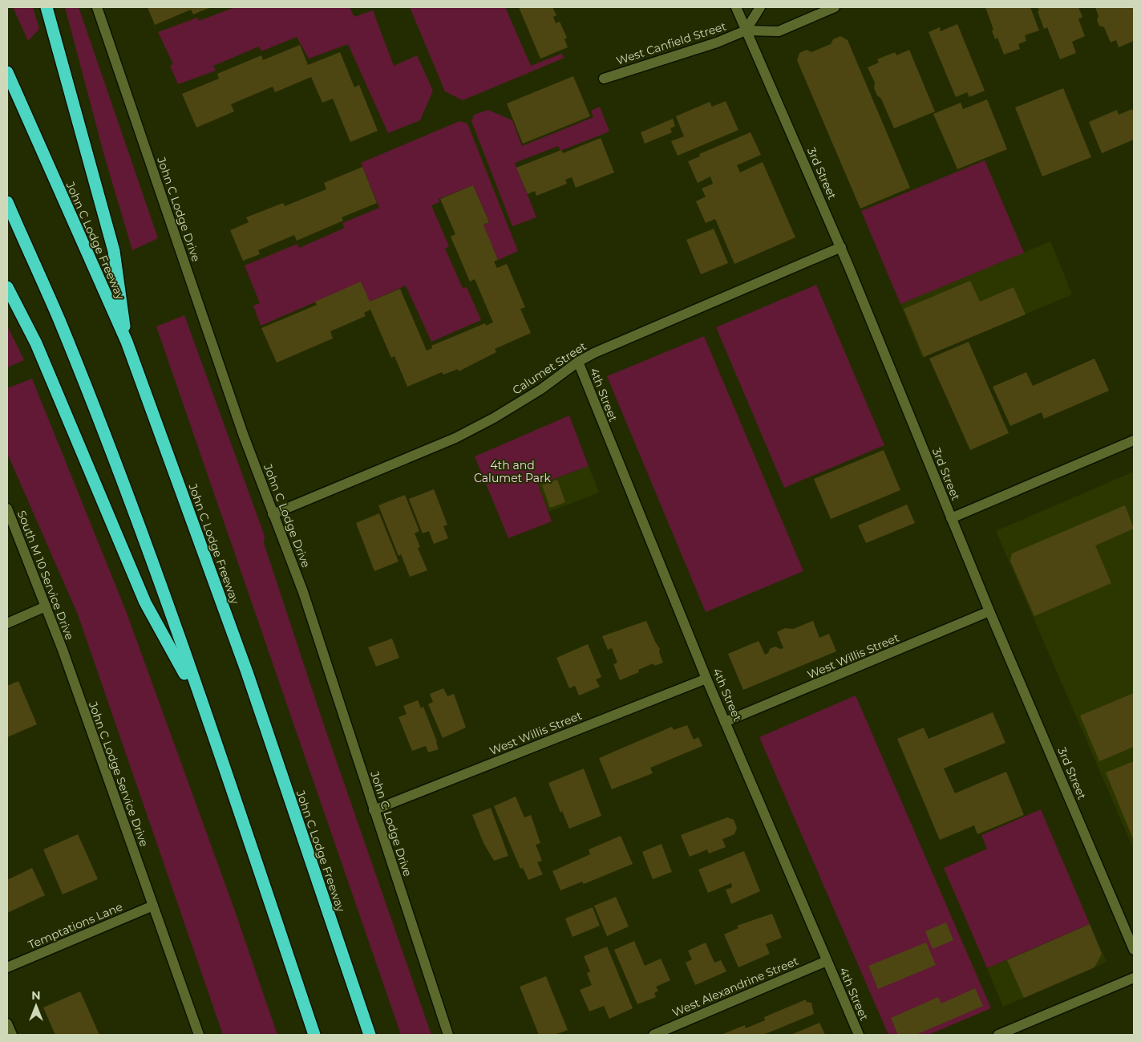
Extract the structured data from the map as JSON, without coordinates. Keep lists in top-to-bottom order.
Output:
{
  "streets": {
    "highway": ["John C Lodge Freeway"],
    "street": [
      "West Canfield Street",
      "3rd Street",
      "John C Lodge Drive",
      "Calumet Street",
      "4th Street",
      "South M 10 Service Drive",
      "West Willis Street",
      "John C Lodge Service Drive",
      "Temptations Lane",
      "West Alexandrine Street"
    ]
  },
  "crossings": [
    ["West Canfield Street", "3rd Street"],
    ["3rd Street", "Calumet Street"],
    ["3rd Street", "West Willis Street"],
    ["John C Lodge Drive", "Calumet Street"],
    ["John C Lodge Drive", "West Willis Street"],
    ["Calumet Street", "4th Street"],
    ["4th Street", "West Willis Street"],
    ["4th Street", "West Alexandrine Street"],
    ["South M 10 Service Drive", "John C Lodge Service Drive"],
    ["John C Lodge Service Drive", "Temptations Lane"]
  ],
  "parks": ["4th and Calumet Park"],
  "north": "top"
}
